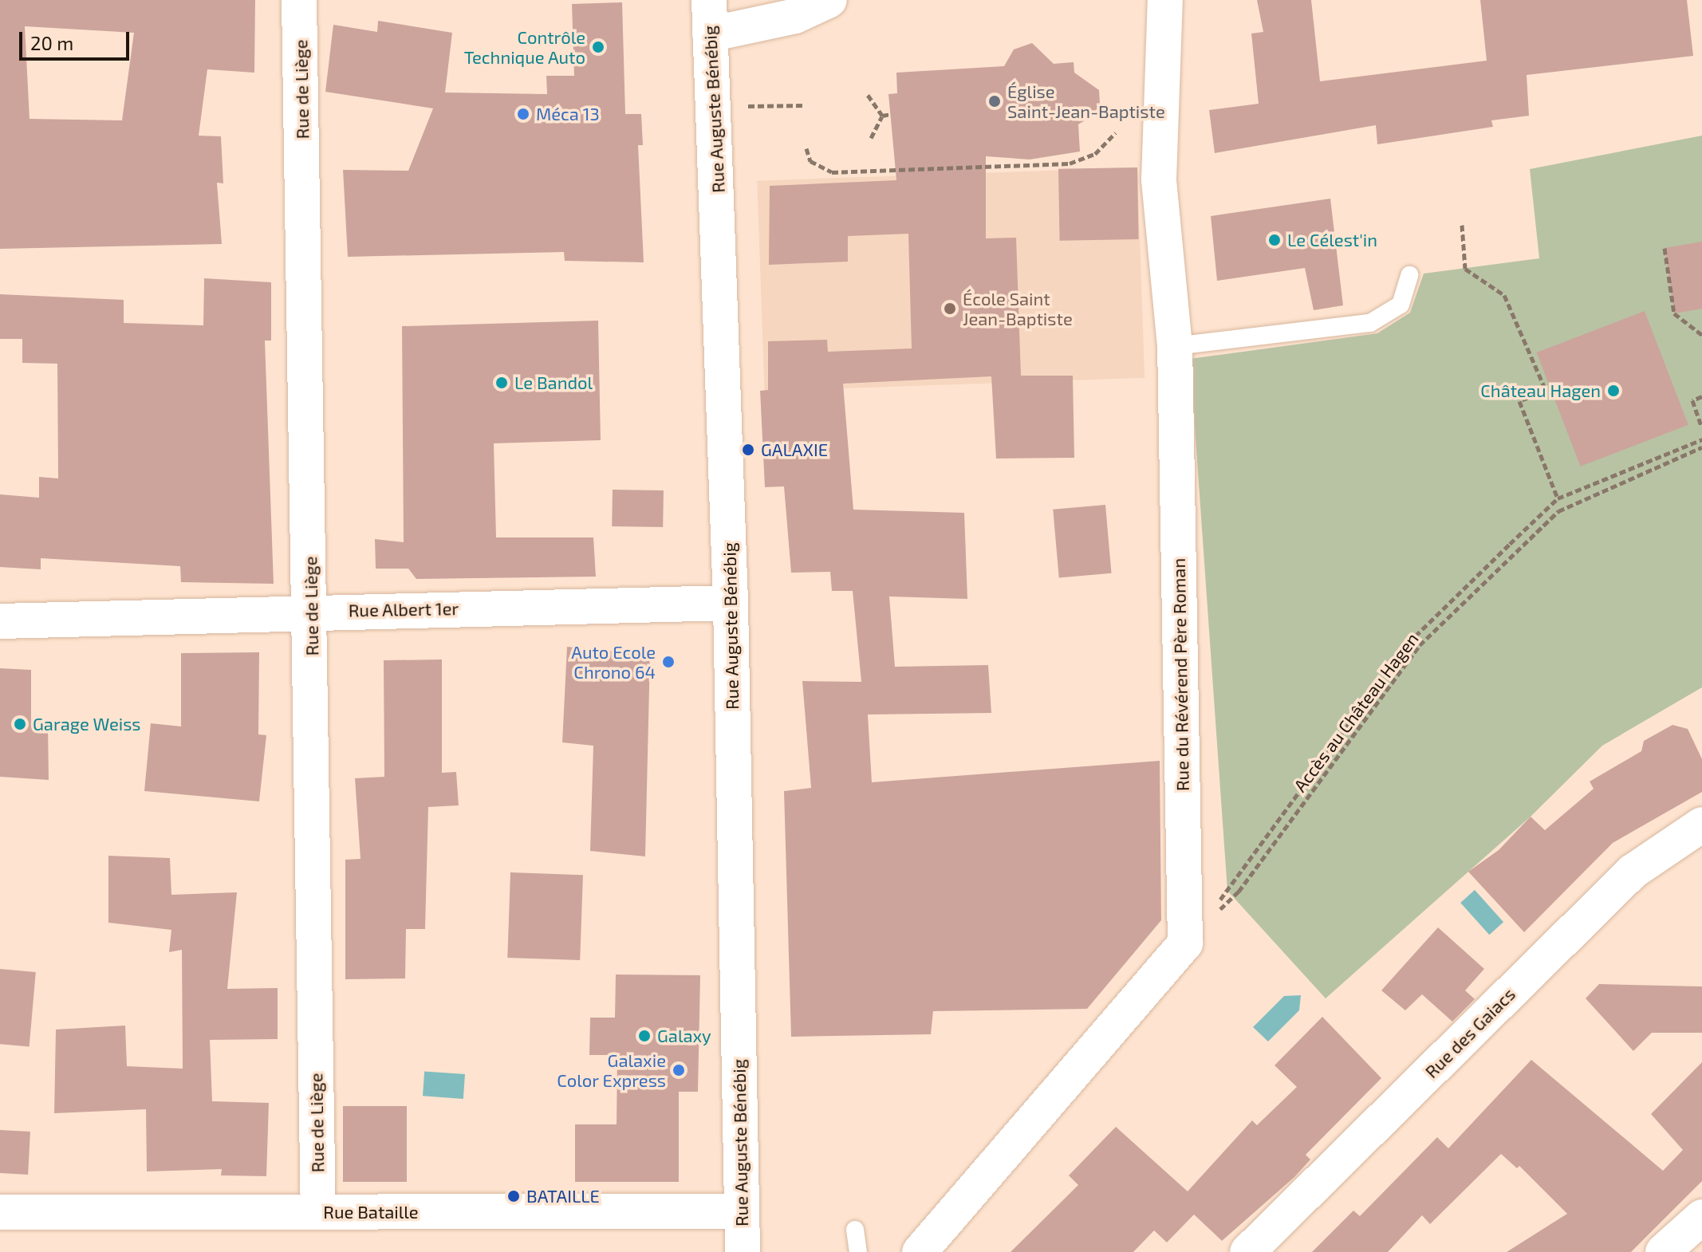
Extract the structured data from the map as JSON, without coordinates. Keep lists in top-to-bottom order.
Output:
{
  "streets": {
    "street": [
      "Rue de Liège",
      "Rue Auguste Bénébig",
      "Rue Albert 1er",
      "Rue du Révérend Père Roman",
      "Rue des Gaiacs",
      "Rue Bataille"
    ],
    "path": ["Accès au Château Hagen"]
  },
  "crossings": [
    ["Rue de Liège", "Rue Albert 1er"],
    ["Rue de Liège", "Rue Bataille"],
    ["Rue Auguste Bénébig", "Rue Albert 1er"],
    ["Rue Auguste Bénébig", "Rue Bataille"],
    ["Rue du Révérend Père Roman", "Accès au Château Hagen"]
  ],
  "places": [
    "Contrôle Technique Auto",
    "Église Saint-Jean-Baptiste",
    "Méca 13",
    "Le Célest'in",
    "École Saint Jean-Baptiste",
    "Le Bandol",
    "Château Hagen",
    "GALAXIE",
    "Auto Ecole Chrono 64",
    "Garage Weiss",
    "Galaxy",
    "Galaxie Color Express",
    "BATAILLE"
  ],
  "scale_bar": "20 m"
}
